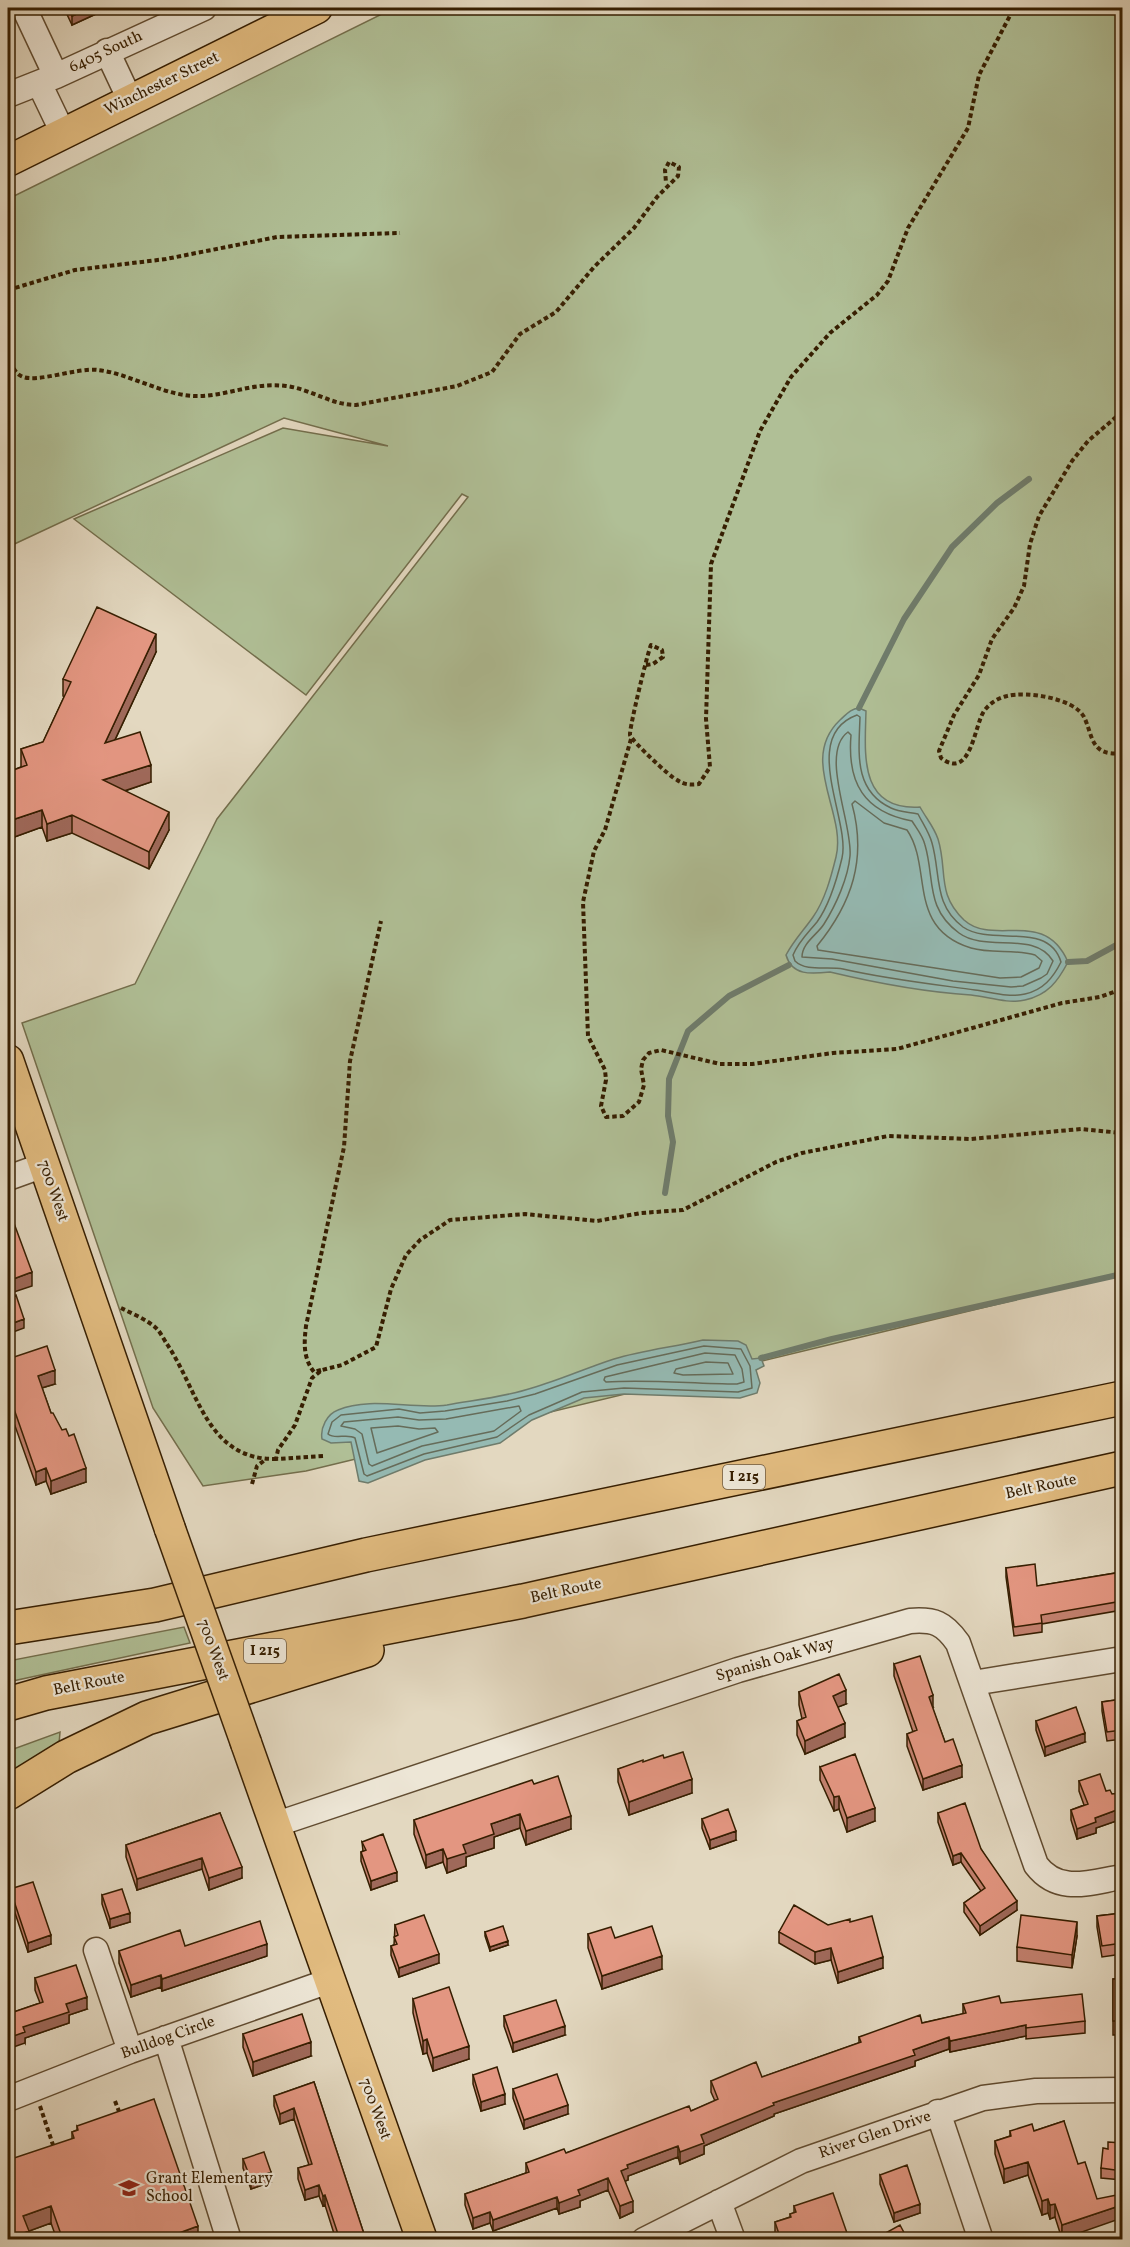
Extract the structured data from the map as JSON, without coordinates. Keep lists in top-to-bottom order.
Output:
{
  "streets": {
    "highway": ["I 215", "Belt Route"],
    "main road": ["Winchester Street", "700 West"],
    "street": [
      "6405 South",
      "Spanish Oak Way",
      "Bulldog Circle",
      "River Glen Drive"
    ]
  },
  "crossings": [
    ["700 West", "Spanish Oak Way"],
    ["700 West", "Bulldog Circle"]
  ],
  "places": {
    "school or university": ["Grant Elementary School"]
  }
}
